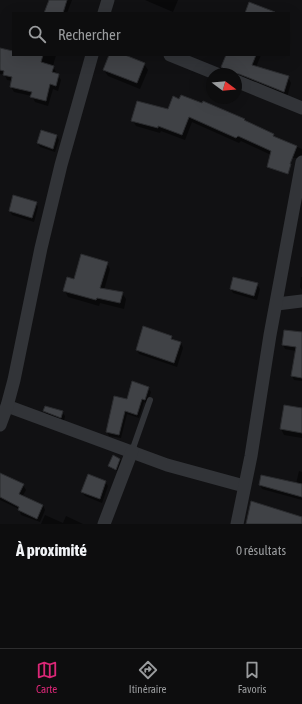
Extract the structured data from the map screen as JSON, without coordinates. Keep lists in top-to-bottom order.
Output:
{
  "north": "right",
  "page": {
    "search": "Rechercher",
    "heading": ["À proximité", "0 résultats"],
    "nav": ["Carte", "Itinéraire", "Favoris"]
  }
}
